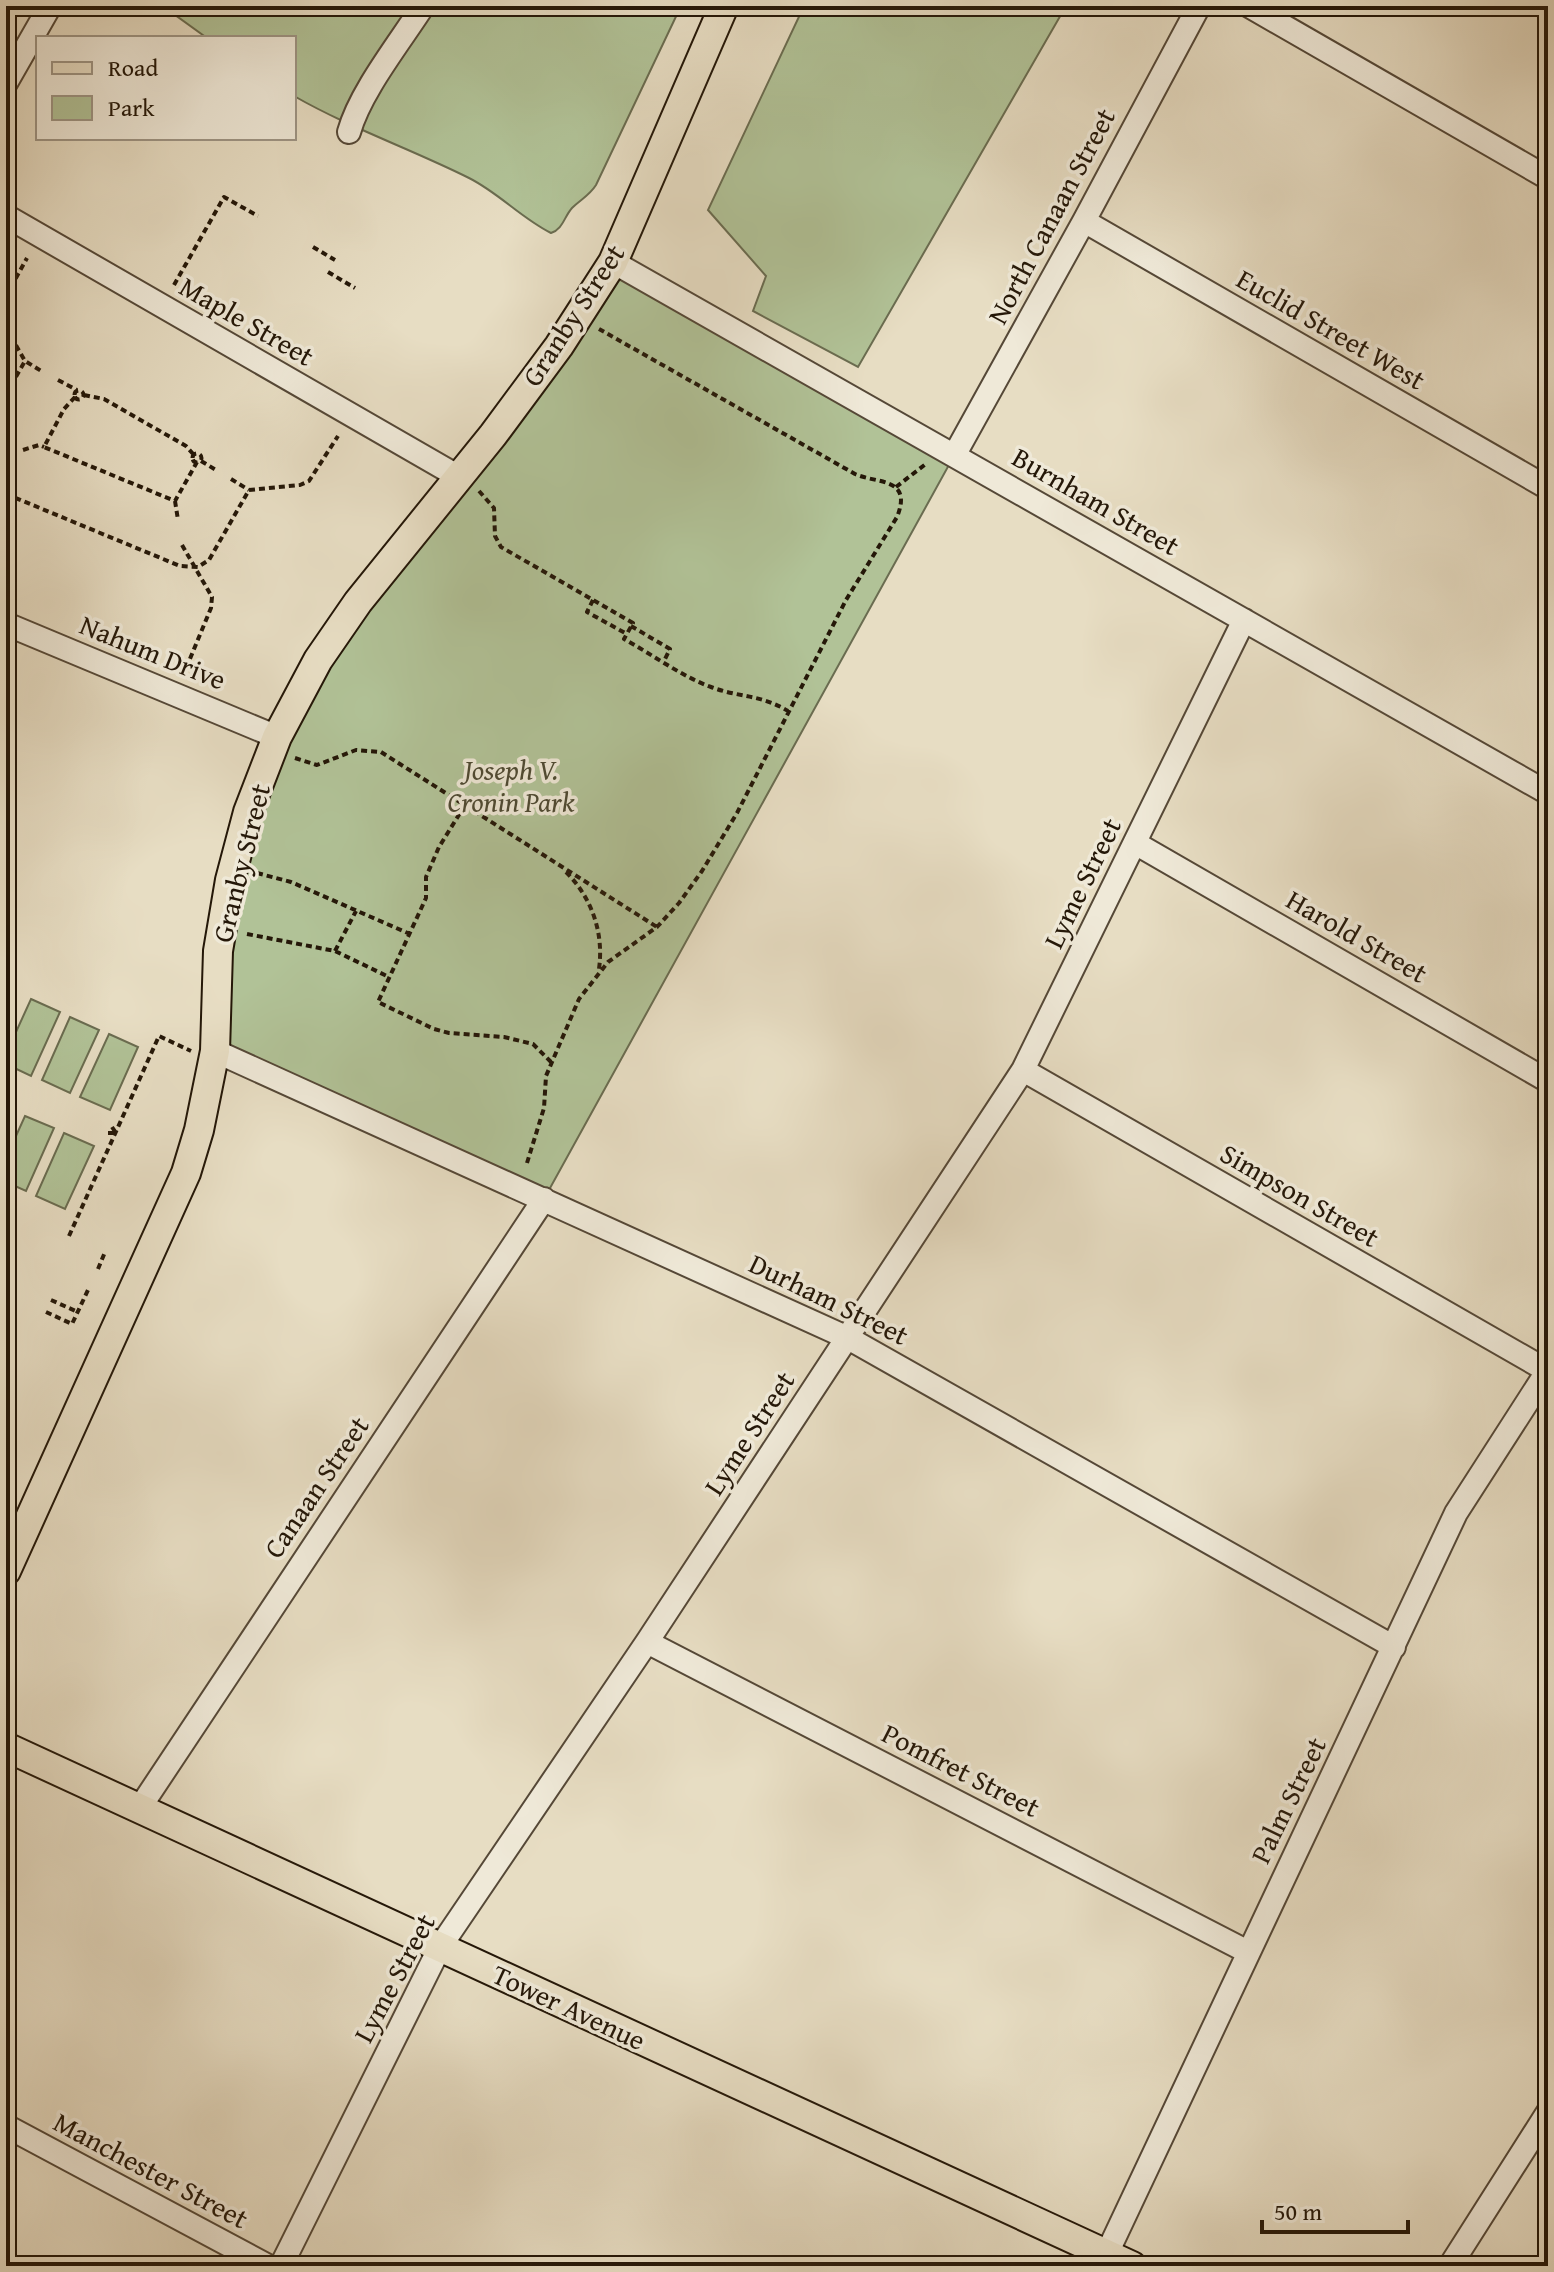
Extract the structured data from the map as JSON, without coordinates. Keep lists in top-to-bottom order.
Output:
{
  "streets": {
    "main road": ["Granby Street", "Tower Avenue"],
    "street": [
      "North Canaan Street",
      "Maple Street",
      "Euclid Street West",
      "Burnham Street",
      "Nahum Drive",
      "Lyme Street",
      "Harold Street",
      "Simpson Street",
      "Durham Street",
      "Canaan Street",
      "Pomfret Street",
      "Palm Street",
      "Manchester Street"
    ]
  },
  "crossings": [
    ["North Canaan Street", "Euclid Street West"],
    ["North Canaan Street", "Burnham Street"],
    ["Granby Street", "Maple Street"],
    ["Granby Street", "Burnham Street"],
    ["Granby Street", "Nahum Drive"],
    ["Granby Street", "Durham Street"],
    ["Burnham Street", "Lyme Street"],
    ["Lyme Street", "Harold Street"],
    ["Lyme Street", "Simpson Street"],
    ["Lyme Street", "Durham Street"],
    ["Lyme Street", "Pomfret Street"],
    ["Lyme Street", "Tower Avenue"],
    ["Simpson Street", "Palm Street"],
    ["Durham Street", "Canaan Street"],
    ["Durham Street", "Palm Street"],
    ["Canaan Street", "Tower Avenue"],
    ["Pomfret Street", "Palm Street"],
    ["Palm Street", "Tower Avenue"]
  ],
  "parks": ["Joseph V. Cronin Park"],
  "legend": ["Road", "Park"],
  "scale_bar": "50 m"
}
